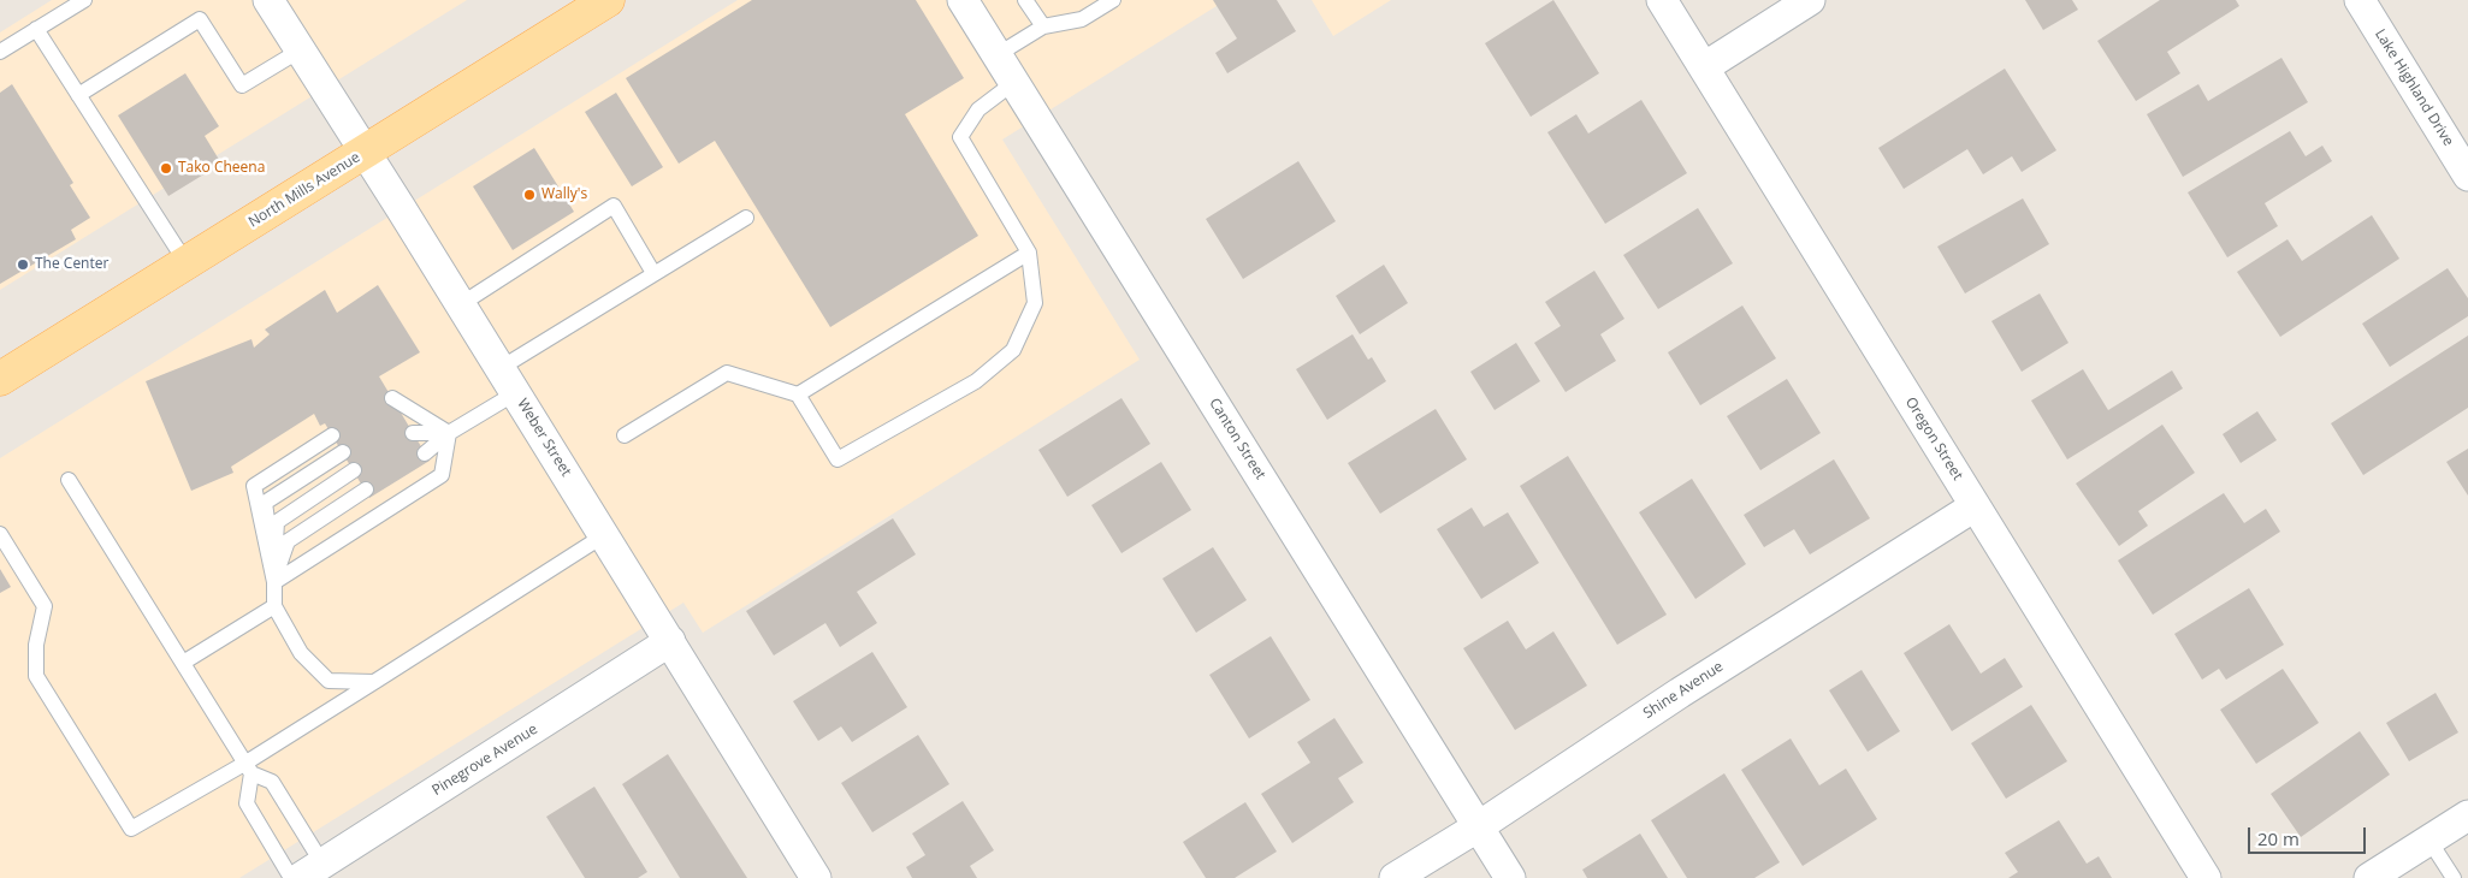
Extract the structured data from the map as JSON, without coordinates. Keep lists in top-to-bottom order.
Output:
{
  "streets": {
    "main road": ["North Mills Avenue"],
    "street": [
      "Lake Highland Drive",
      "Weber Street",
      "Canton Street",
      "Oregon Street",
      "Shine Avenue",
      "Pinegrove Avenue"
    ]
  },
  "crossings": [
    ["North Mills Avenue", "Weber Street"],
    ["Weber Street", "Pinegrove Avenue"],
    ["Canton Street", "Shine Avenue"],
    ["Oregon Street", "Shine Avenue"]
  ],
  "places": ["Tako Cheena", "Wally's", "The Center"],
  "scale_bar": "20 m"
}
